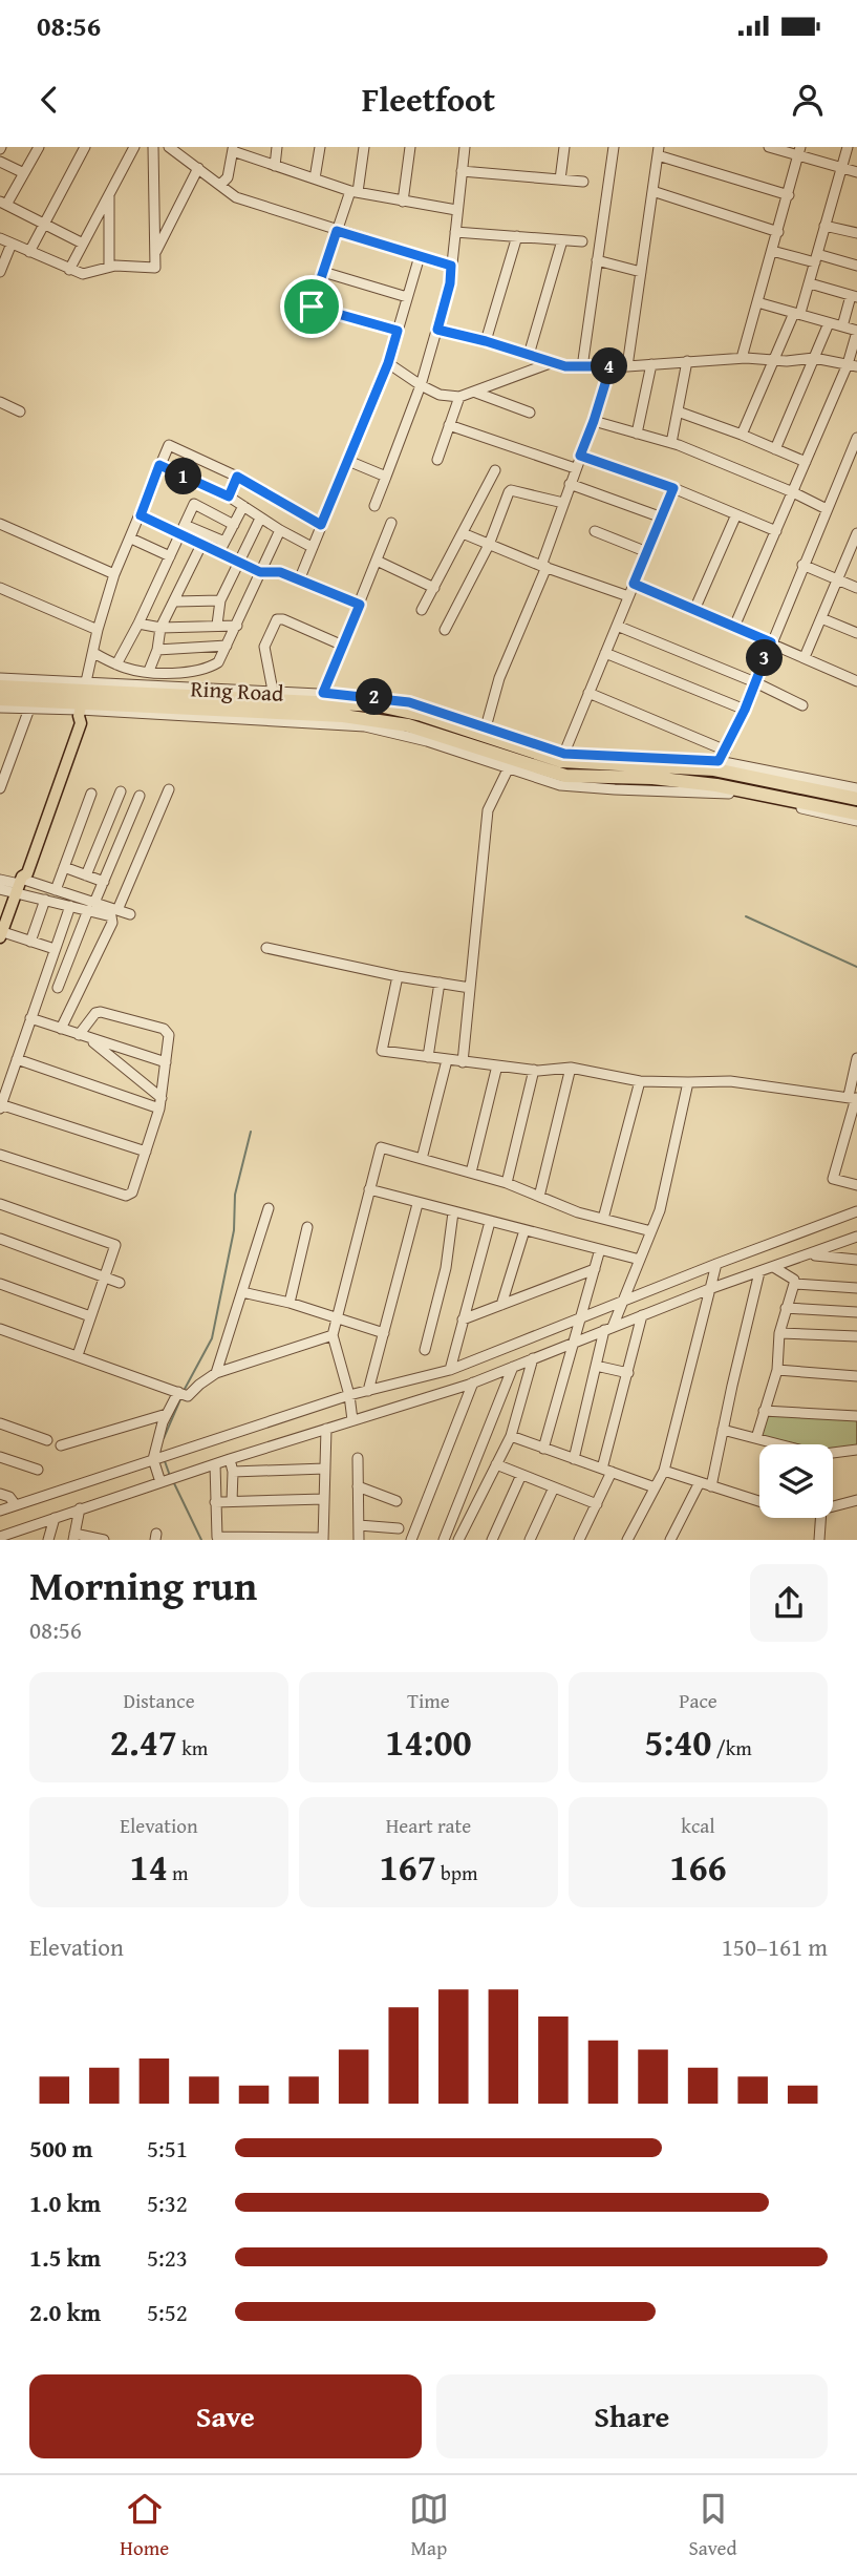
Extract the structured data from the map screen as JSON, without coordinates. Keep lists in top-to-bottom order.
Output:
{
  "streets": {
    "highway": ["Ring Road"]
  },
  "page": {
    "status": "08:56",
    "header": "Fleetfoot",
    "pins": [
      "4",
      "1",
      "3",
      "2"
    ],
    "heading": ["Morning run", "08:56"],
    "stats": [
      ["Distance", "2.47 km"],
      ["Time", "14:00"],
      ["Pace", "5:40 /km"],
      ["Elevation", "14 m"],
      ["Heart rate", "167 bpm"],
      ["kcal", "166"]
    ],
    "chart": ["Elevation", "150–161 m"],
    "list": [
      {
        "name": "500 m",
        "note": "5:51"
      },
      {
        "name": "1.0 km",
        "note": "5:32"
      },
      {
        "name": "1.5 km",
        "note": "5:23"
      },
      {
        "name": "2.0 km",
        "note": "5:52"
      }
    ],
    "buttons": ["Save", "Share"],
    "tabs": ["Home", "Map", "Saved"]
  }
}
